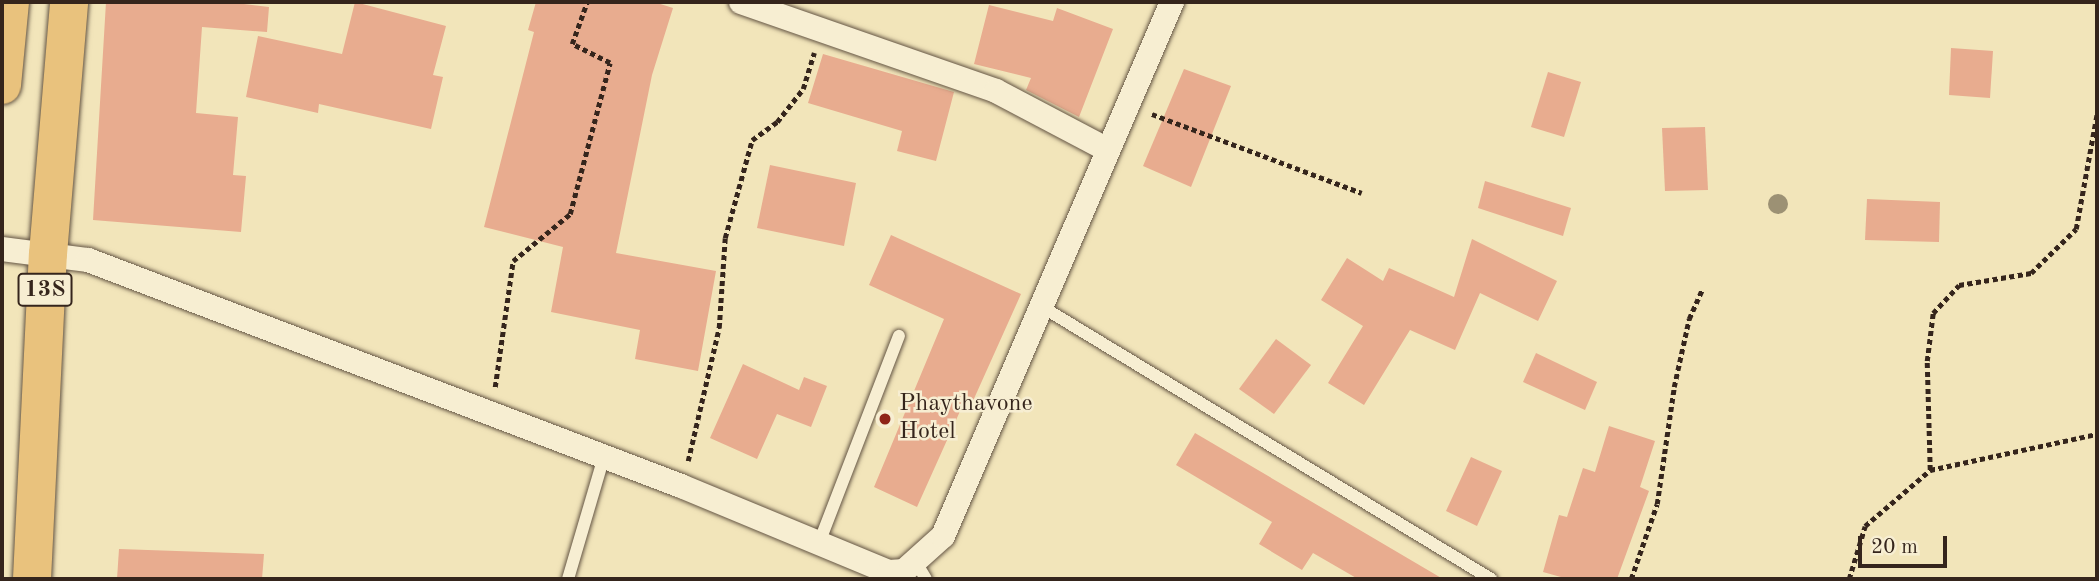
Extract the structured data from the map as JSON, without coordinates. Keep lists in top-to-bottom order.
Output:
{
  "streets": {
    "highway": ["13S"]
  },
  "places": ["Phaythavone Hotel"],
  "scale_bar": "20 m"
}
